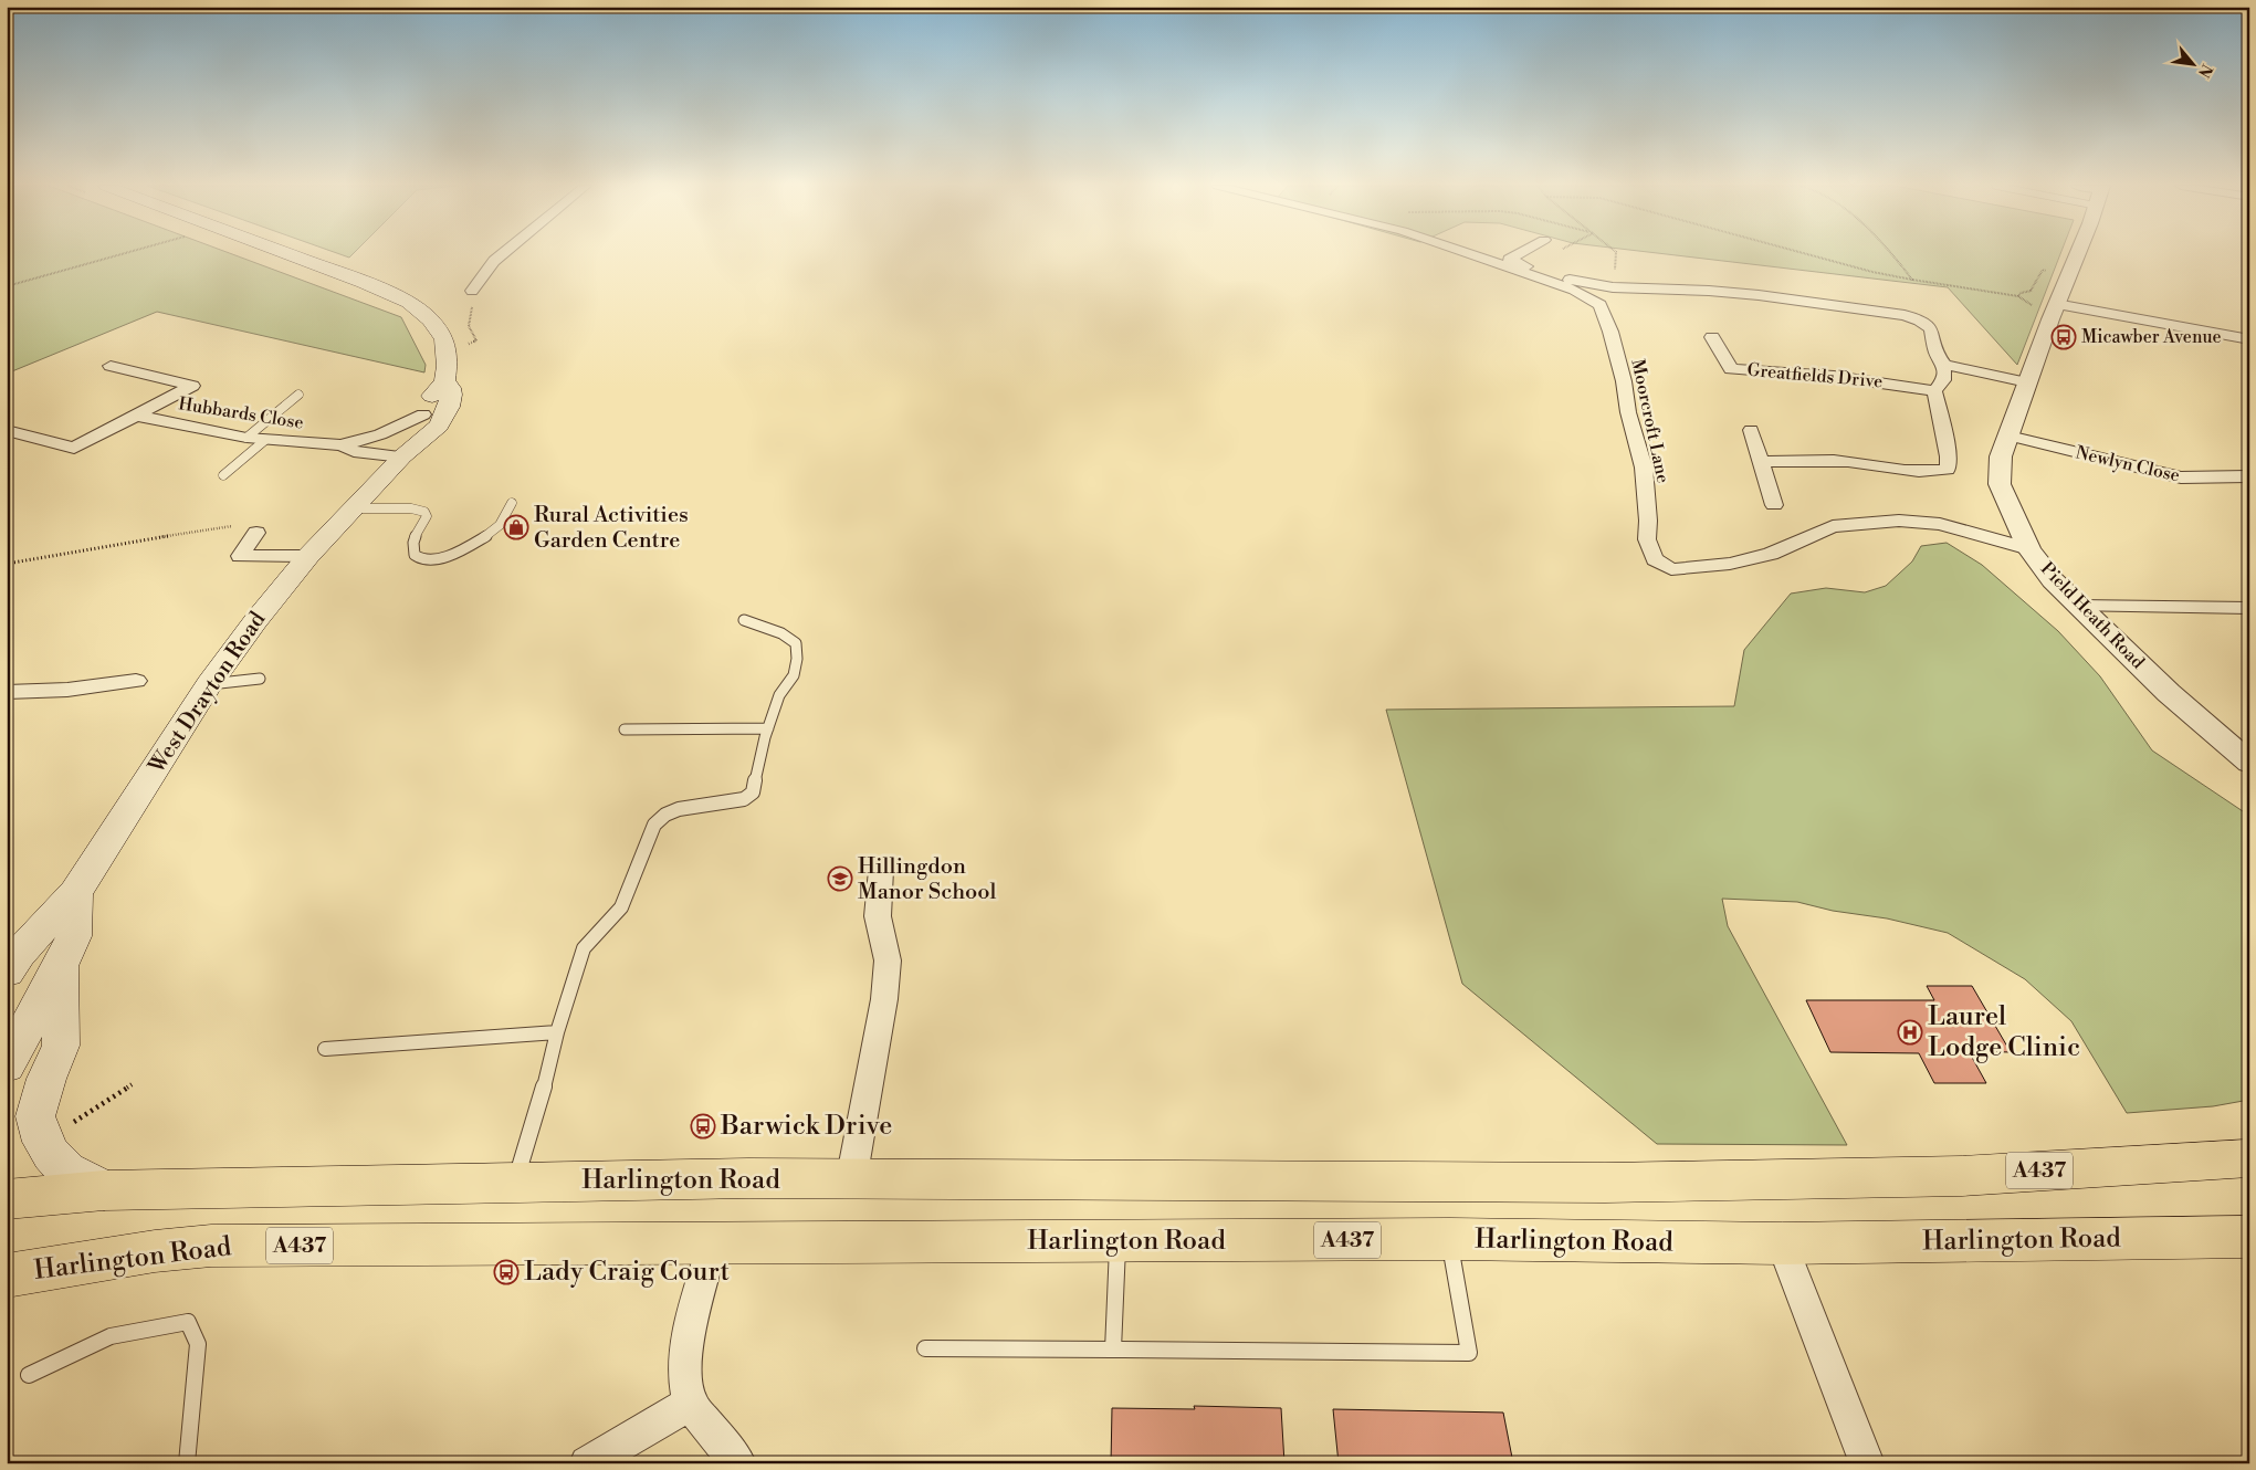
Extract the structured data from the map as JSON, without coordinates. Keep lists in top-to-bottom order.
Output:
{
  "streets": {
    "main road": ["West Drayton Road", "A437", "Harlington Road"],
    "street": [
      "Greatfields Drive",
      "Hubbards Close",
      "Moorcroft Lane",
      "Newlyn Close",
      "Pield Heath Road"
    ]
  },
  "crossings": [
    ["Hubbards Close", "West Drayton Road"],
    ["Moorcroft Lane", "Pield Heath Road"],
    ["Newlyn Close", "Pield Heath Road"]
  ],
  "places": {
    "bus stop": ["Micawber Avenue", "Barwick Drive", "Lady Craig Court"],
    "shop": ["Rural Activities Garden Centre"],
    "school or university": ["Hillingdon Manor School"],
    "hospital": ["Laurel Lodge Clinic"]
  },
  "north": "bottom right"
}
